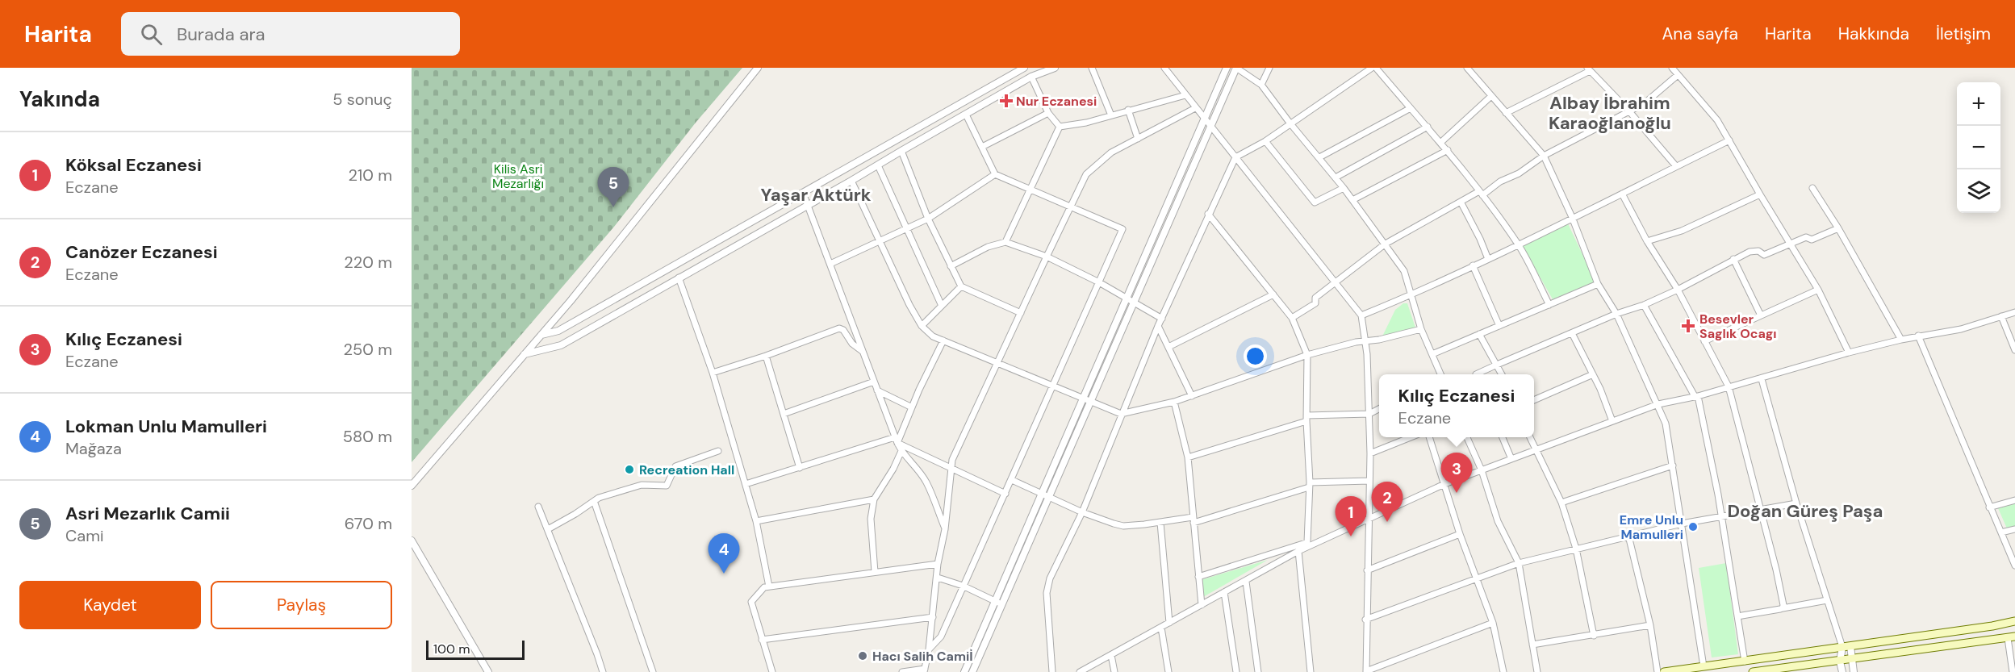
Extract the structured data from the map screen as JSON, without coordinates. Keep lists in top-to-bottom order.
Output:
{
  "districts": ["Albay İbrahim Karaoğlanoğlu", "Yaşar Aktürk", "Doğan Güreş Paşa"],
  "parks": ["Kilis Asri Mezarlığı"],
  "places": {
    "health": ["Nur Eczanesi", "Besevler Saglık Ocagı"],
    "other": ["Recreation Hall", "Emre Unlu Mamulleri", "Hacı Salih Camiİ"]
  },
  "scale_bar": "100 m",
  "page": {
    "header": "Harita",
    "search": "Burada ara",
    "nav": [
      "Ana sayfa",
      "Harita",
      "Hakkında",
      "İletişim"
    ],
    "heading": ["Yakında", "5 sonuç"],
    "map_buttons": ["+", "−"],
    "list": [
      {
        "mark": "1",
        "name": "Köksal Eczanesi",
        "note": "Eczane",
        "value": "210 m"
      },
      {
        "mark": "2",
        "name": "Canözer Eczanesi",
        "note": "Eczane",
        "value": "220 m"
      },
      {
        "mark": "3",
        "name": "Kılıç Eczanesi",
        "note": "Eczane",
        "value": "250 m"
      },
      {
        "mark": "4",
        "name": "Lokman Unlu Mamulleri",
        "note": "Mağaza",
        "value": "580 m"
      },
      {
        "mark": "5",
        "name": "Asri Mezarlık Camii",
        "note": "Cami",
        "value": "670 m"
      }
    ],
    "pins": [
      "5",
      "3",
      "2",
      "1",
      "4"
    ],
    "popup": ["Kılıç Eczanesi", "Eczane"],
    "buttons": ["Kaydet", "Paylaş"],
    "scale": "100 m"
  }
}
